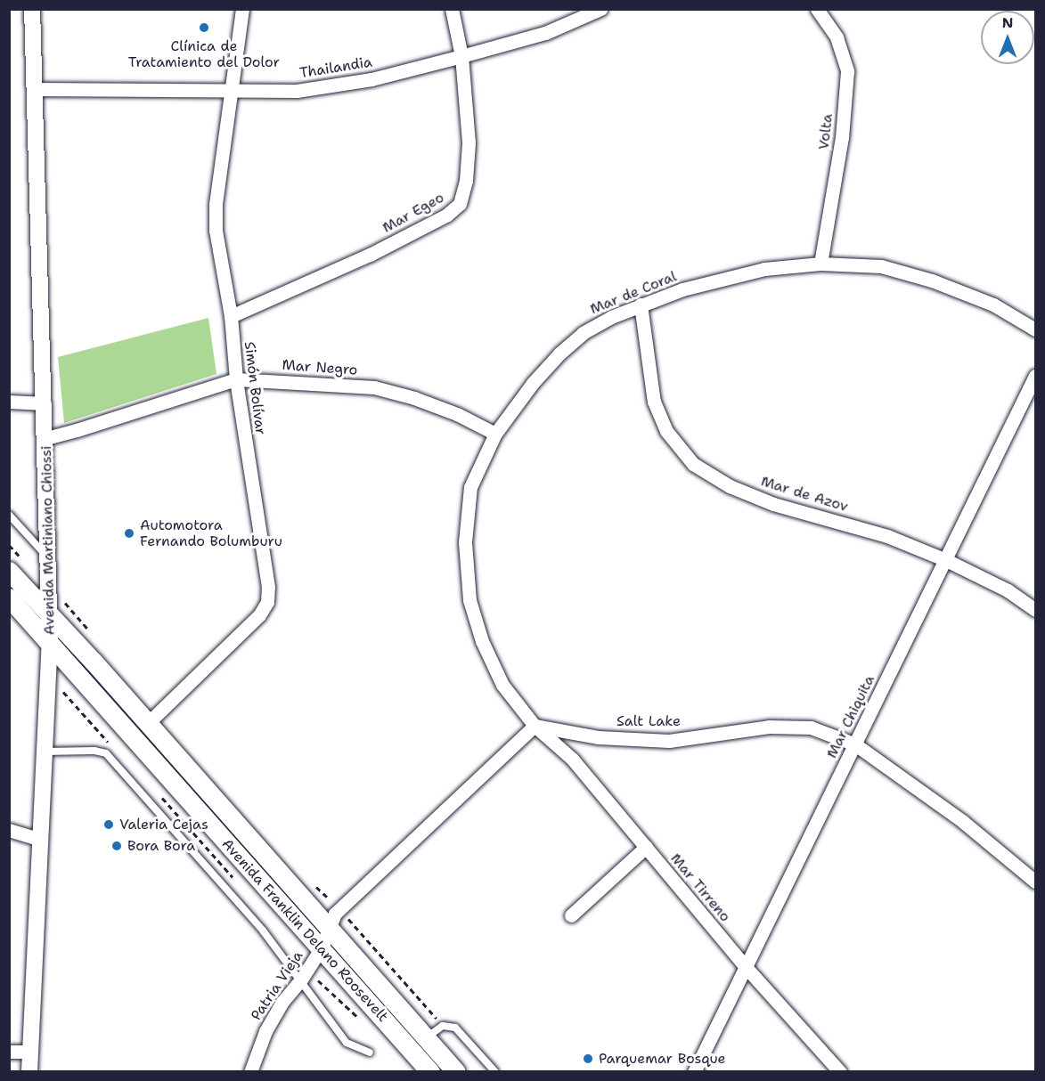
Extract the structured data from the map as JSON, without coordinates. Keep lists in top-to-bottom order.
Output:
{
  "streets": {
    "main road": ["Avenida Franklin Delano Roosevelt"],
    "street": [
      "Thailandia",
      "Volta",
      "Mar Egeo",
      "Mar de Coral",
      "Mar Negro",
      "Simón Bolívar",
      "Mar de Azov",
      "Avenida Martiniano Chiossi",
      "Mar Chiquita",
      "Salt Lake",
      "Mar Tirreno",
      "Patria Vieja"
    ]
  },
  "crossings": [
    ["Thailandia", "Mar Egeo"],
    ["Thailandia", "Simón Bolívar"],
    ["Thailandia", "Avenida Martiniano Chiossi"],
    ["Volta", "Mar de Coral"],
    ["Mar Egeo", "Simón Bolívar"],
    ["Mar de Coral", "Mar Negro"],
    ["Mar de Coral", "Mar de Azov"],
    ["Mar de Coral", "Salt Lake"],
    ["Mar de Coral", "Mar Tirreno"],
    ["Mar Negro", "Simón Bolívar"],
    ["Mar Negro", "Avenida Martiniano Chiossi"],
    ["Simón Bolívar", "Avenida Franklin Delano Roosevelt"],
    ["Mar de Azov", "Mar Chiquita"],
    ["Avenida Martiniano Chiossi", "Avenida Franklin Delano Roosevelt"],
    ["Mar Chiquita", "Salt Lake"],
    ["Mar Chiquita", "Mar Tirreno"],
    ["Salt Lake", "Mar Tirreno"],
    ["Avenida Franklin Delano Roosevelt", "Patria Vieja"]
  ],
  "places": [
    "Clínica de Tratamiento del Dolor",
    "Automotora Fernando Bolumburu",
    "Valeria Cejas",
    "Bora Bora",
    "Parquemar Bosque"
  ],
  "north": "top"
}
